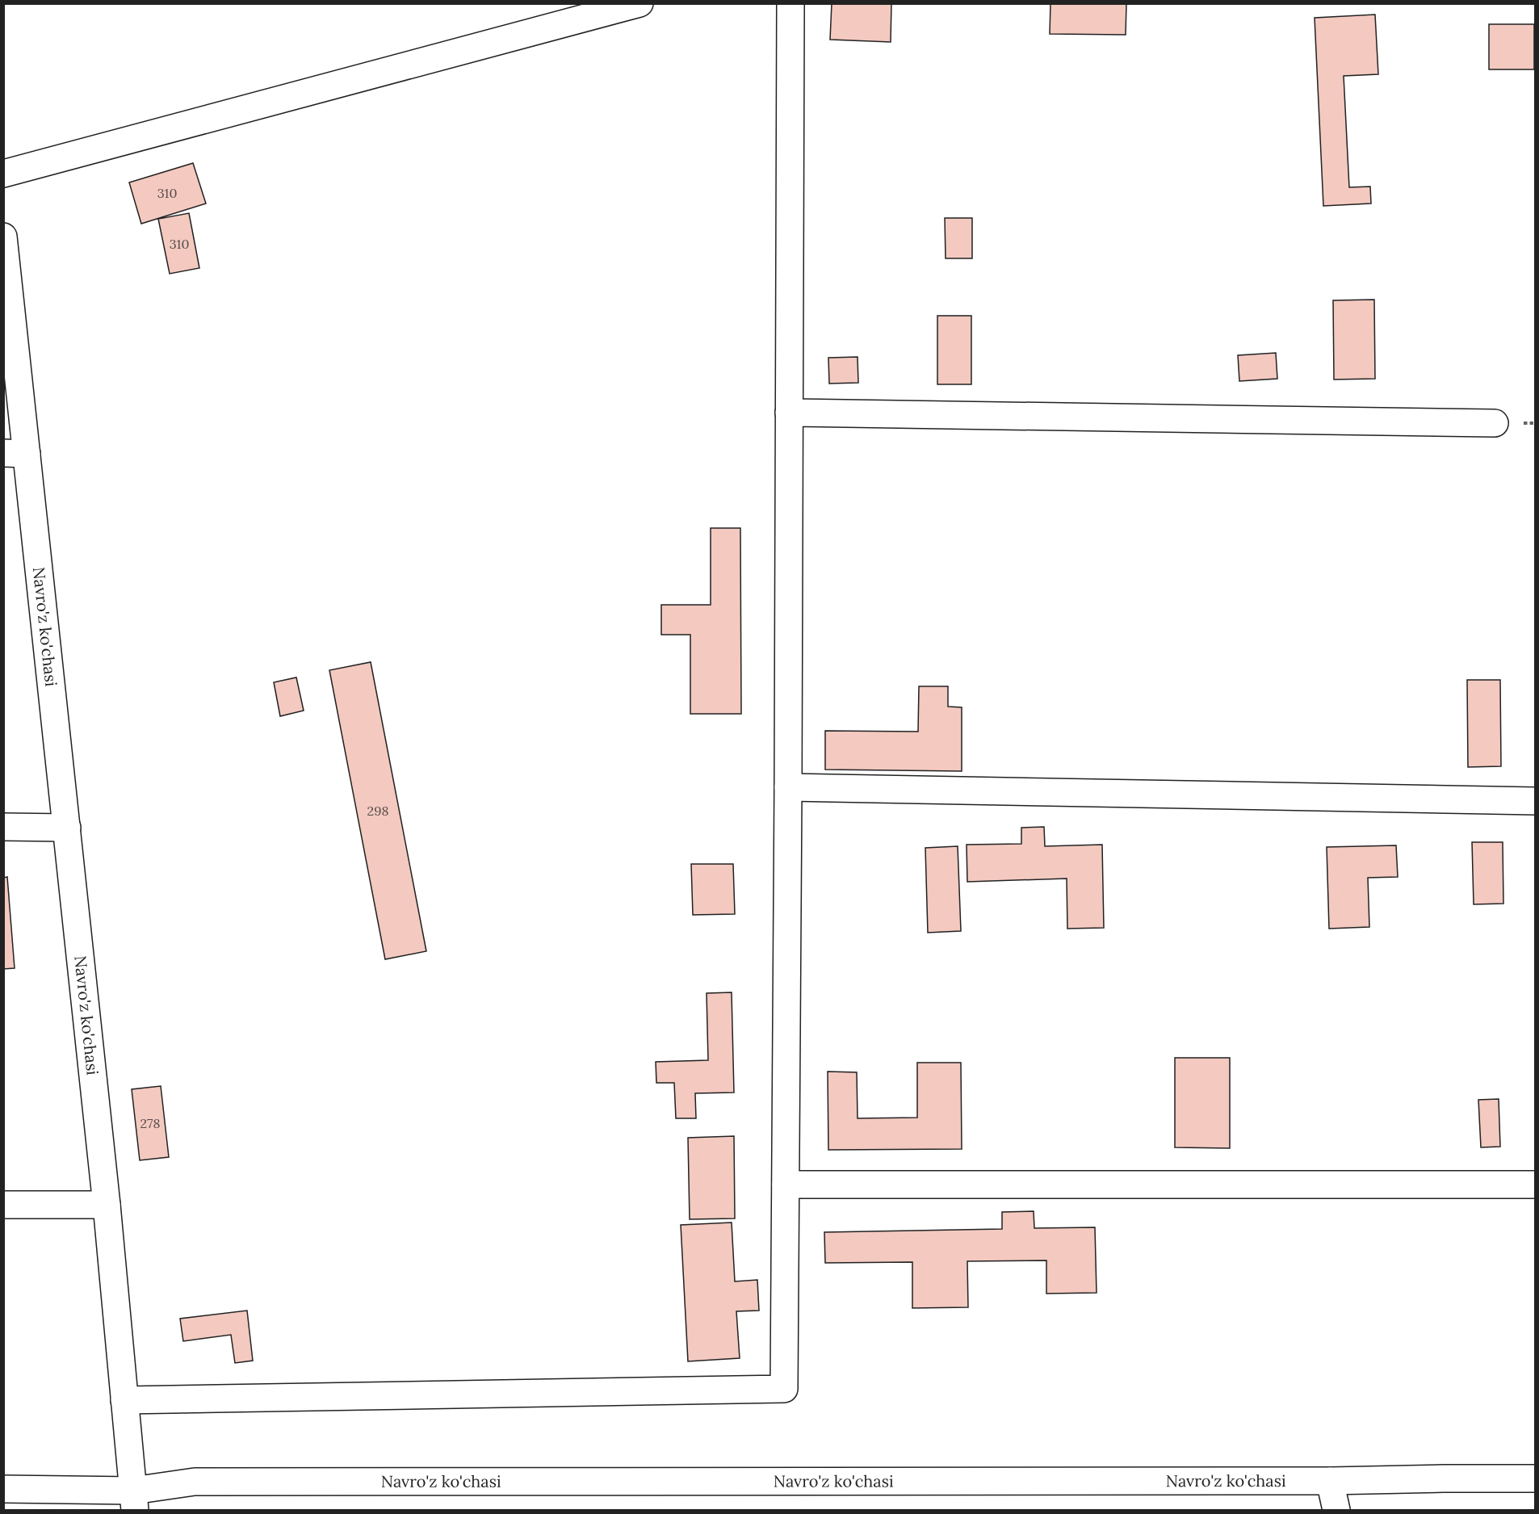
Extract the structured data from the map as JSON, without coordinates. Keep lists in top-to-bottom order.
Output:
{
  "streets": {
    "street": ["Navro'z ko'chasi"]
  },
  "house_numbers": [
    "310",
    "310",
    "298",
    "278"
  ]
}
